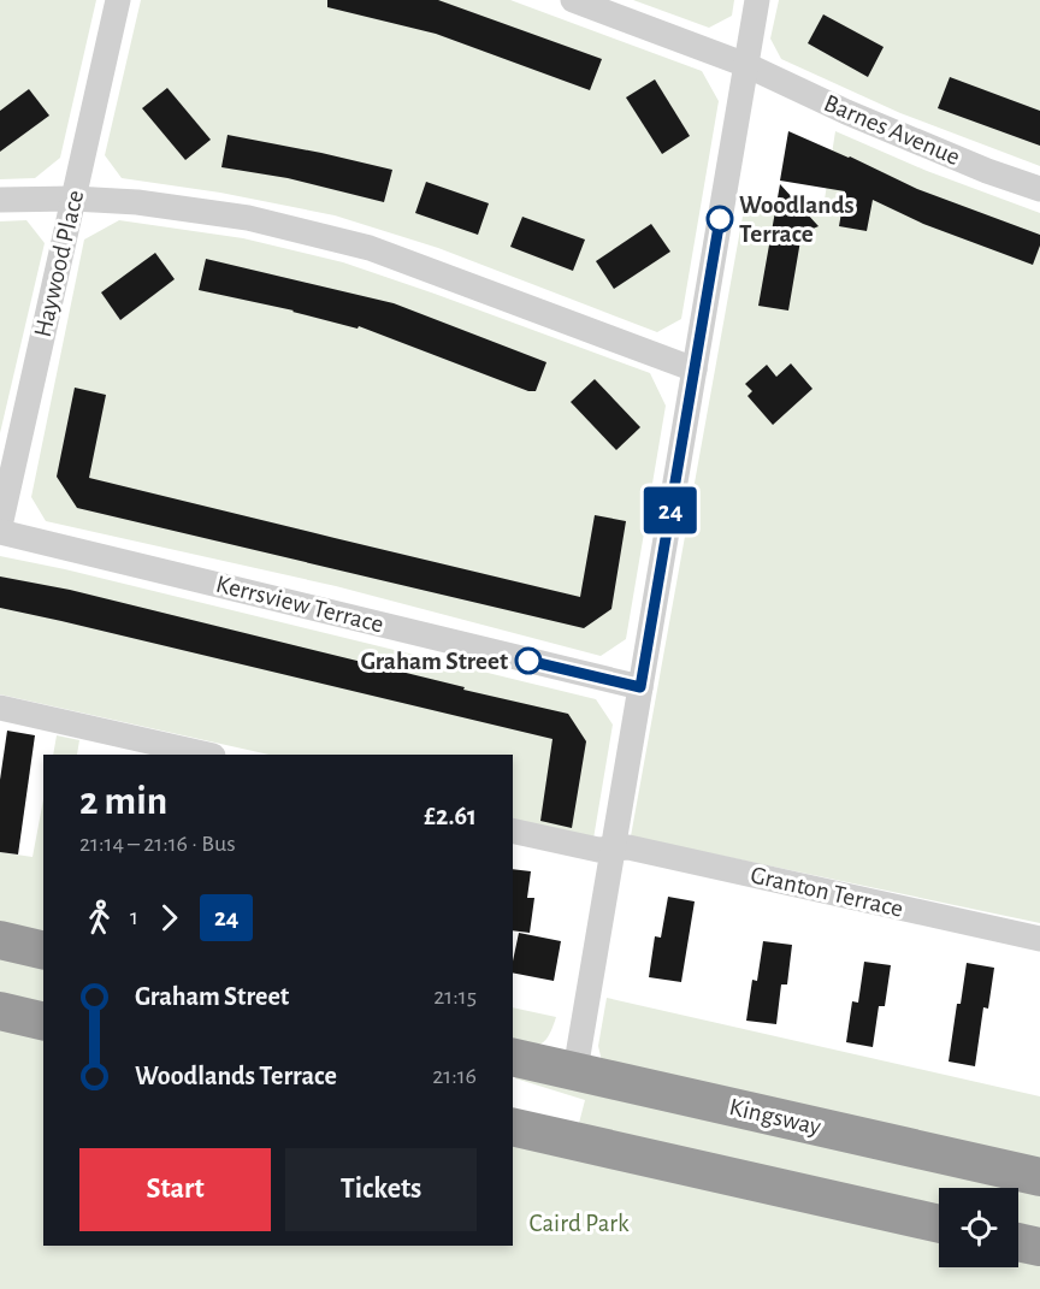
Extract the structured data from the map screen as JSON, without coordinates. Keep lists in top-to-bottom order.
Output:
{
  "streets": {
    "highway": ["Kingsway"],
    "street": [
      "Barnes Avenue",
      "Haywood Place",
      "Kerrsview Terrace",
      "Granton Terrace"
    ]
  },
  "parks": ["Caird Park"],
  "places": ["Woodlands Terrace", "Graham Street"],
  "lines": ["bus line 24"],
  "page": {
    "on_map": "24",
    "heading": ["2 min", "21:14 – 21:16 · Bus", "£2.61"],
    "legs": ["1", "24"],
    "list": [
      {
        "name": "Graham Street",
        "value": "21:15"
      },
      {
        "name": "Woodlands Terrace",
        "value": "21:16"
      }
    ],
    "buttons": ["Start", "Tickets"]
  }
}
